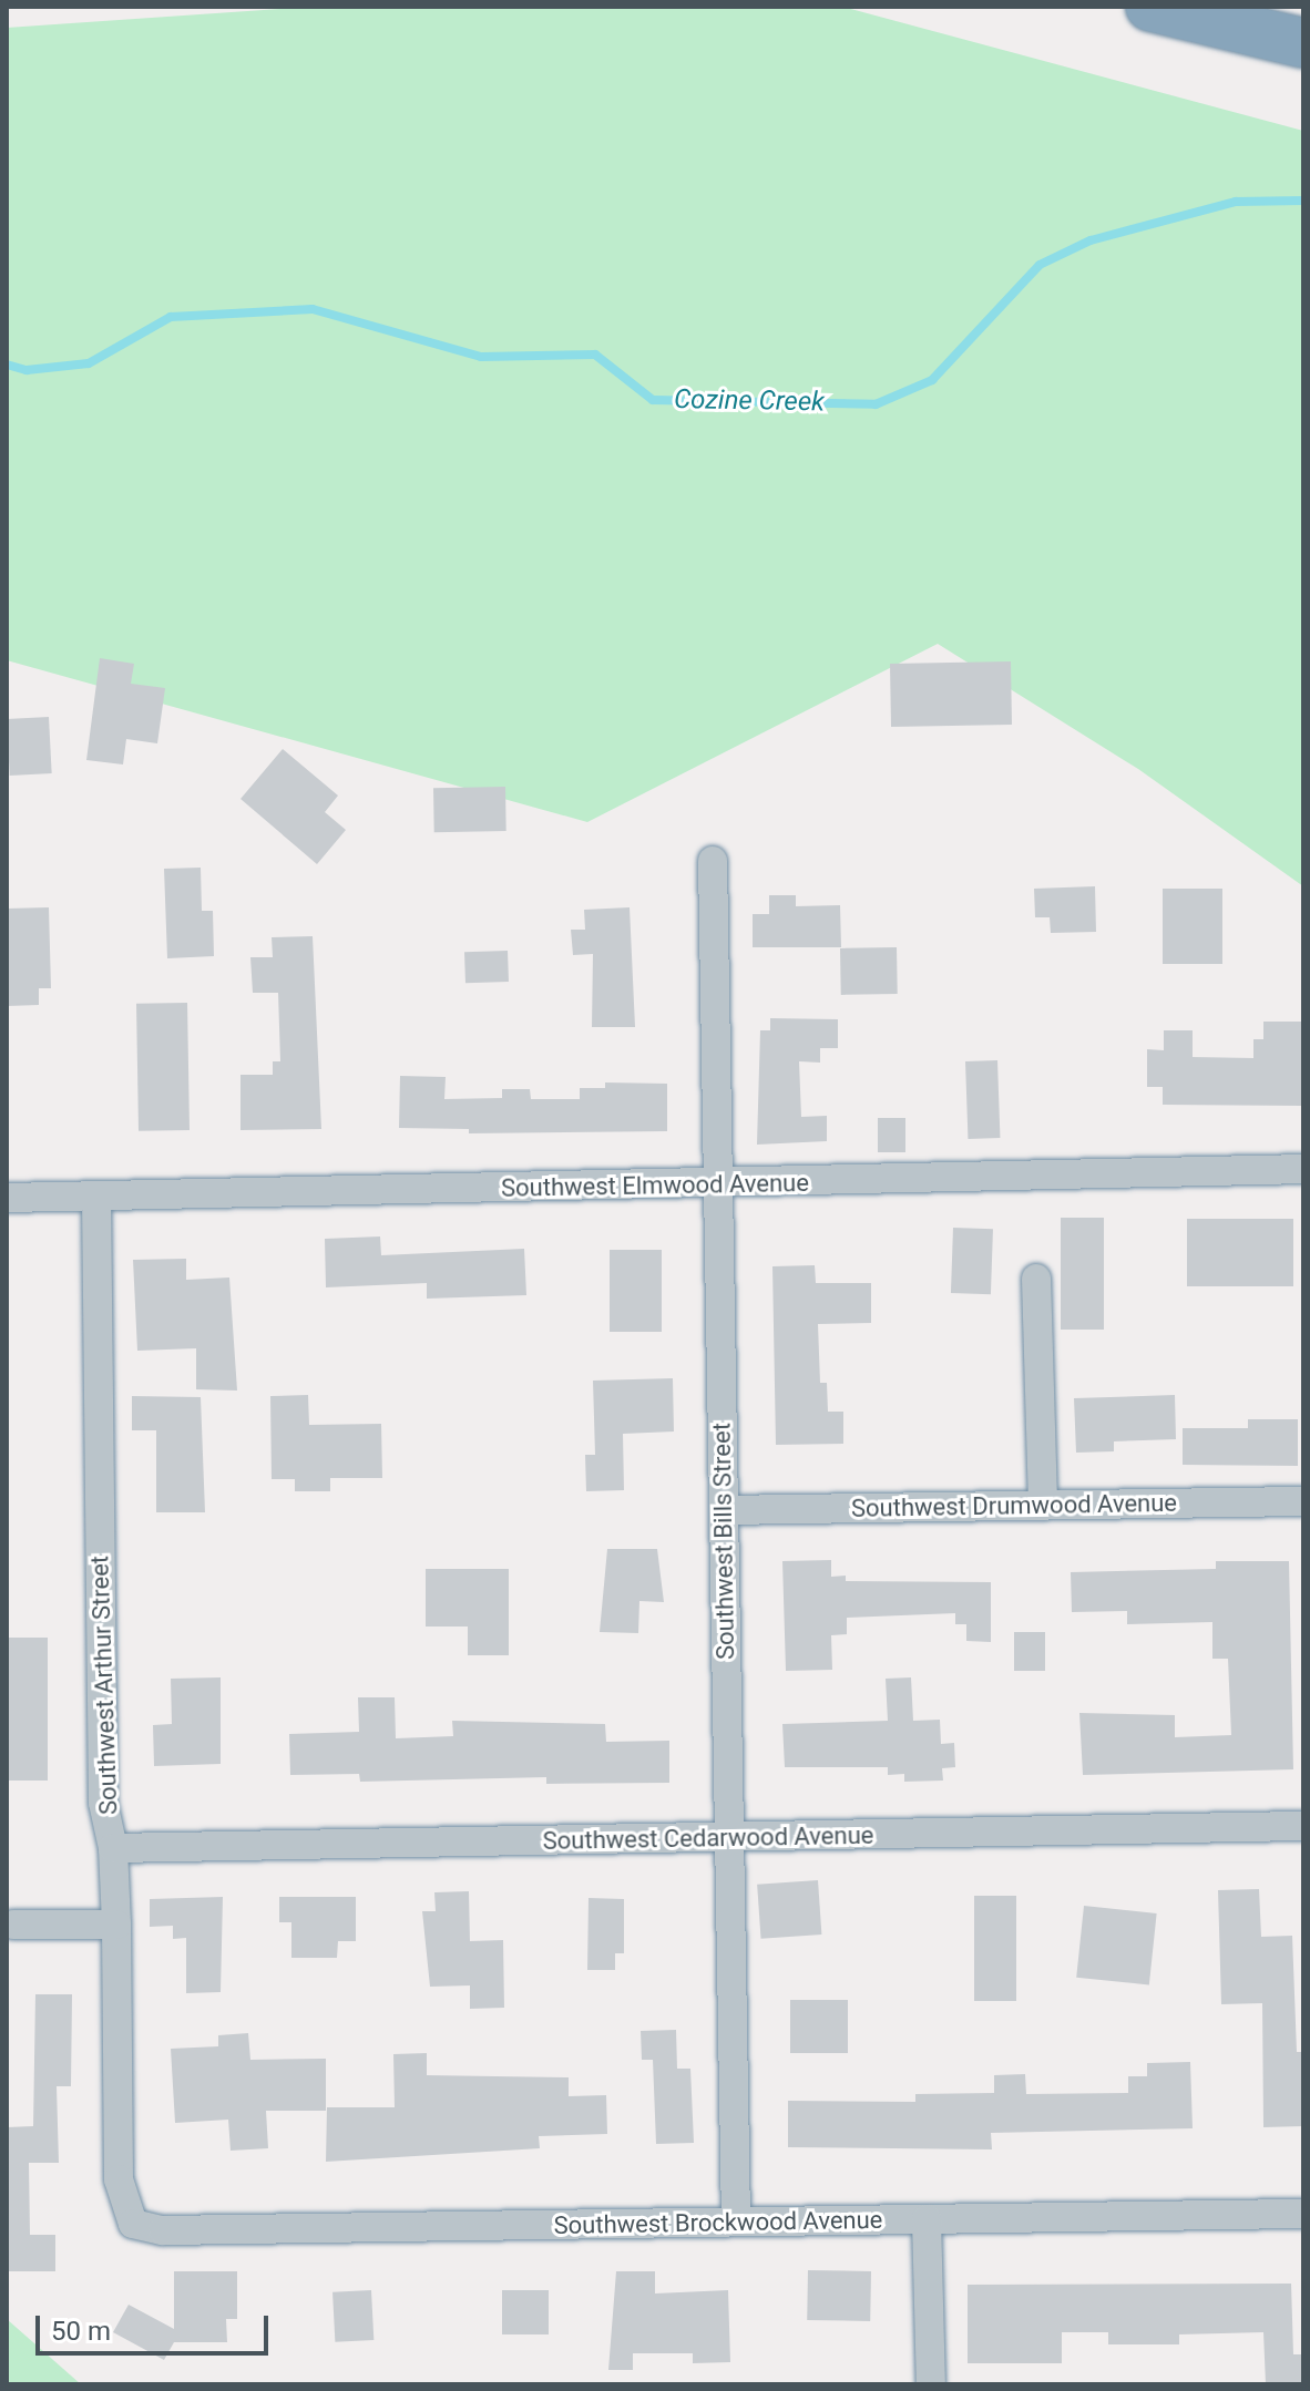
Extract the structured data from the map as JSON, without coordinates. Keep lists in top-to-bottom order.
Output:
{
  "streets": {
    "street": [
      "Southwest Elmwood Avenue",
      "Southwest Drumwood Avenue",
      "Southwest Bills Street",
      "Southwest Arthur Street",
      "Southwest Cedarwood Avenue",
      "Southwest Brockwood Avenue"
    ]
  },
  "crossings": [
    ["Southwest Elmwood Avenue", "Southwest Bills Street"],
    ["Southwest Elmwood Avenue", "Southwest Arthur Street"],
    ["Southwest Drumwood Avenue", "Southwest Bills Street"],
    ["Southwest Bills Street", "Southwest Cedarwood Avenue"],
    ["Southwest Bills Street", "Southwest Brockwood Avenue"],
    ["Southwest Arthur Street", "Southwest Cedarwood Avenue"],
    ["Southwest Arthur Street", "Southwest Brockwood Avenue"]
  ],
  "water": ["Cozine Creek"],
  "scale_bar": "50 m"
}
